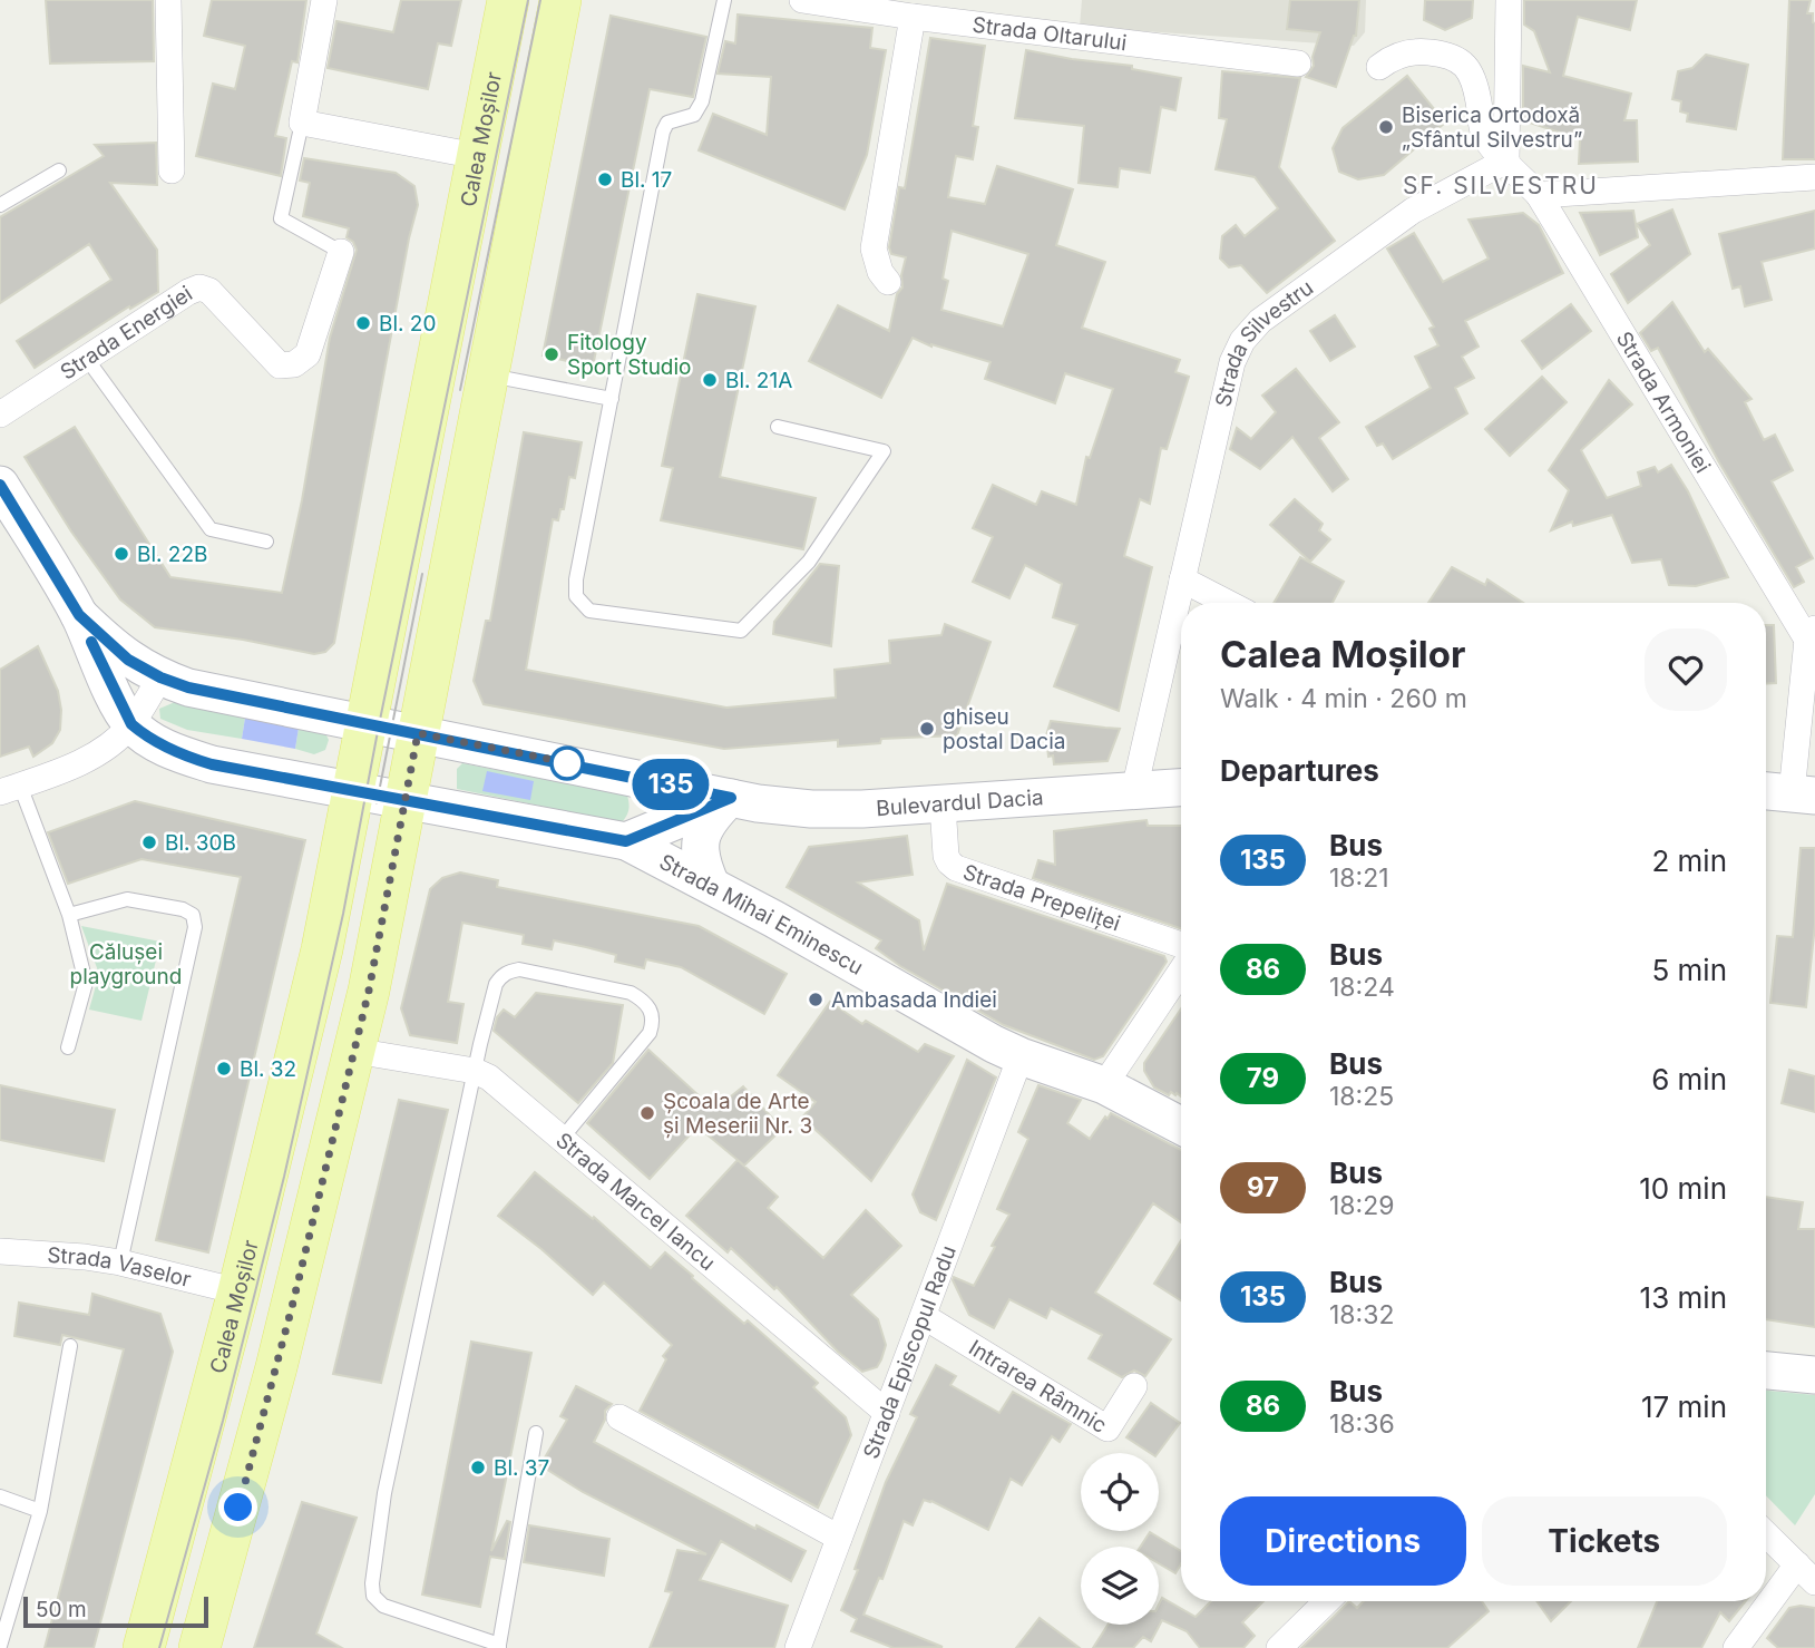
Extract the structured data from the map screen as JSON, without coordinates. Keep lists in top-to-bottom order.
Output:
{
  "streets": {
    "main road": ["Calea Moșilor", "Bulevardul Dacia", "Strada Mihai Eminescu"],
    "street": [
      "Strada Oltarului",
      "Strada Energiei",
      "Strada Silvestru",
      "Strada Armoniei",
      "Strada Prepeliței",
      "Strada Marcel Iancu",
      "Strada Vaselor",
      "Strada Episcopul Radu",
      "Intrarea Râmnic"
    ]
  },
  "crossings": [
    ["Calea Moșilor", "Bulevardul Dacia"],
    ["Calea Moșilor", "Strada Marcel Iancu"],
    ["Calea Moșilor", "Strada Vaselor"],
    ["Strada Silvestru", "Strada Armoniei"],
    ["Strada Silvestru", "Bulevardul Dacia"],
    ["Bulevardul Dacia", "Strada Prepeliței"],
    ["Strada Mihai Eminescu", "Strada Episcopul Radu"],
    ["Strada Marcel Iancu", "Strada Episcopul Radu"],
    ["Strada Episcopul Radu", "Intrarea Râmnic"]
  ],
  "districts": ["SF. SILVESTRU"],
  "parks": ["Călușei playground"],
  "places": [
    "Biserica Ortodoxă „Sfântul Silvestru”",
    "Bl. 17",
    "Bl. 20",
    "Fitology Sport Studio",
    "Bl. 21A",
    "Bl. 22B",
    "ghiseu postal Dacia",
    "Bl. 30B",
    "Ambasada Indiei",
    "Bl. 32",
    "Școala de Arte și Meserii Nr. 3",
    "Bl. 37"
  ],
  "lines": ["bus line 135"],
  "scale_bar": "50 m",
  "page": {
    "on_map": "135",
    "heading": [
      ["Calea Moșilor", "Walk · 4 min · 260 m"],
      "Departures"
    ],
    "list": [
      {
        "mark": "135",
        "name": "Bus",
        "note": "18:21",
        "value": "2 min"
      },
      {
        "mark": "86",
        "name": "Bus",
        "note": "18:24",
        "value": "5 min"
      },
      {
        "mark": "79",
        "name": "Bus",
        "note": "18:25",
        "value": "6 min"
      },
      {
        "mark": "97",
        "name": "Bus",
        "note": "18:29",
        "value": "10 min"
      },
      {
        "mark": "135",
        "name": "Bus",
        "note": "18:32",
        "value": "13 min"
      },
      {
        "mark": "86",
        "name": "Bus",
        "note": "18:36",
        "value": "17 min"
      }
    ],
    "buttons": ["Directions", "Tickets"],
    "scale": "50 m"
  }
}
